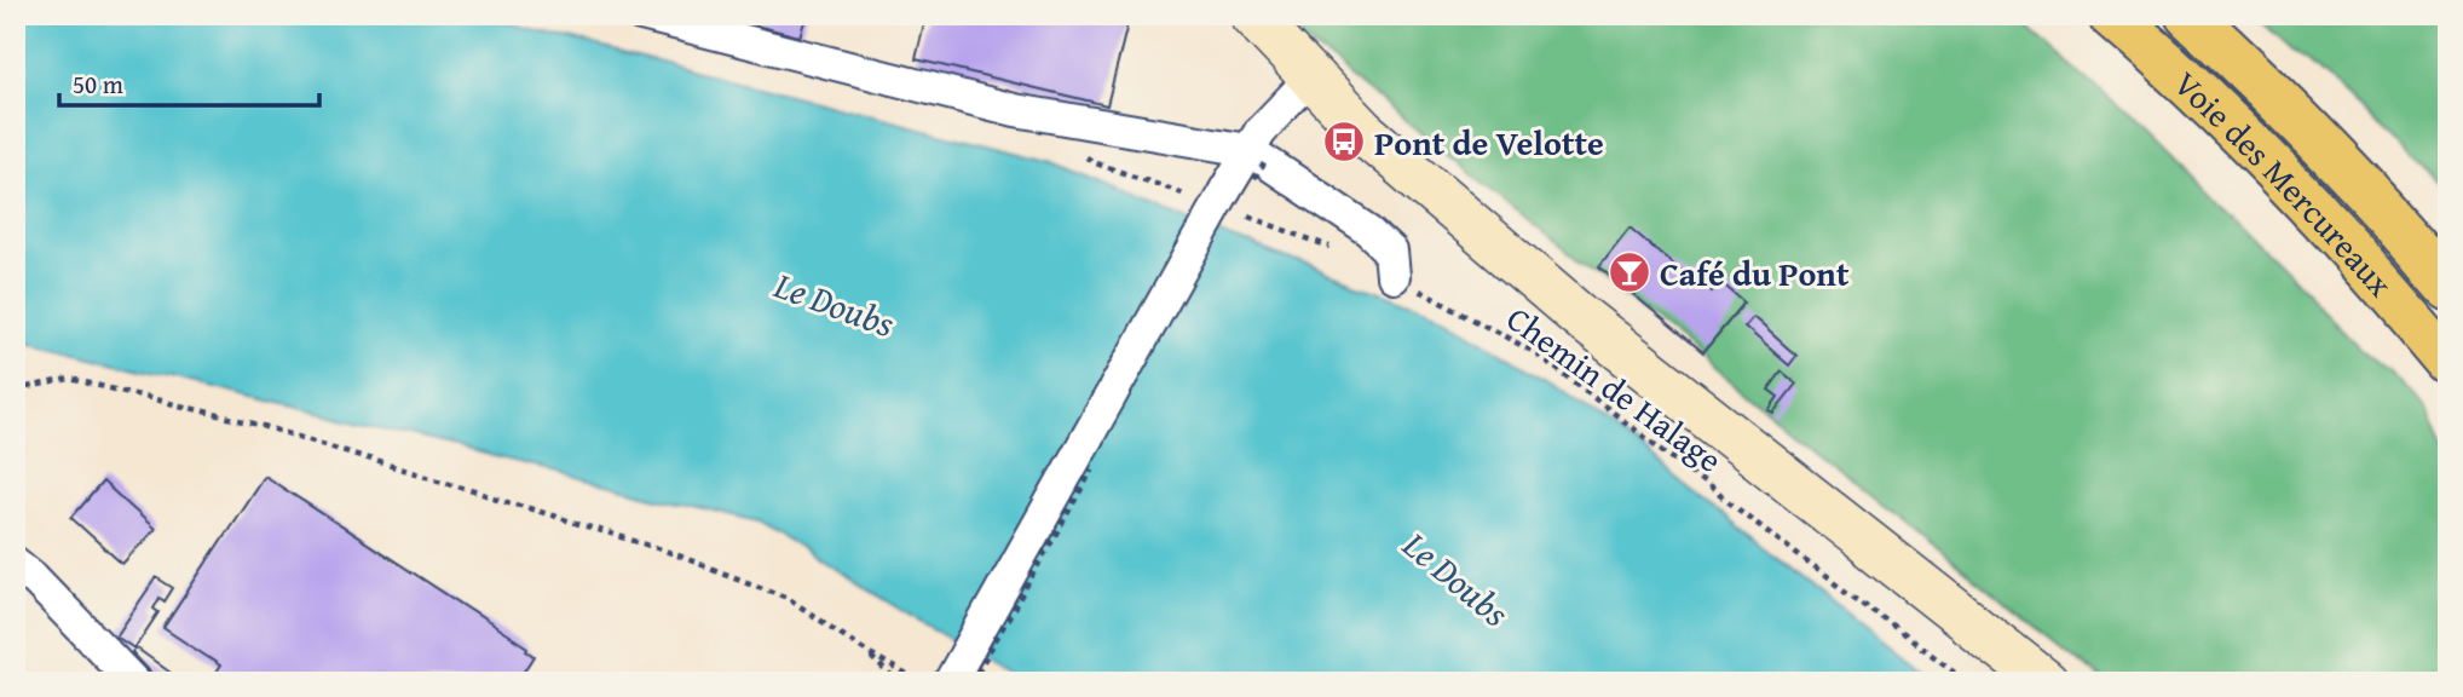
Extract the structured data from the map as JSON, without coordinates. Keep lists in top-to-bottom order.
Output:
{
  "streets": {
    "highway": ["Voie des Mercureaux"],
    "path": ["Chemin de Halage"]
  },
  "water": ["Le Doubs"],
  "places": {
    "bus stop": ["Pont de Velotte"],
    "bar": ["Café du Pont"]
  },
  "scale_bar": "50 m"
}
